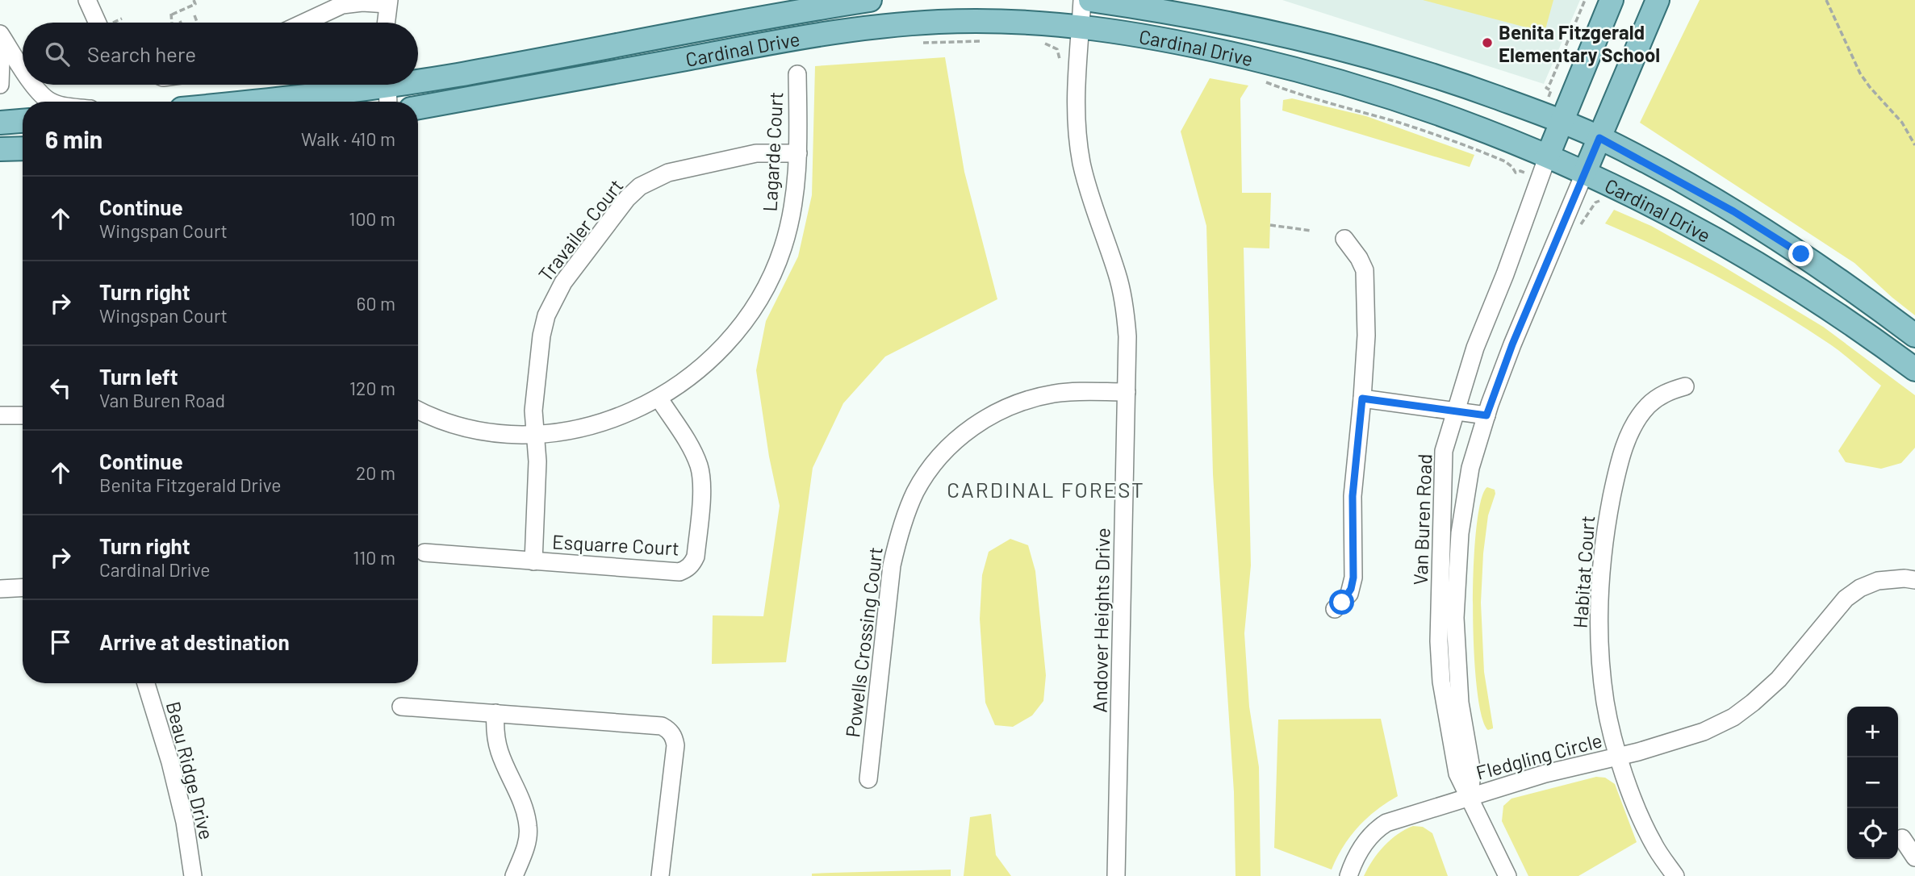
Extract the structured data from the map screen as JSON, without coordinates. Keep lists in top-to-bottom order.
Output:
{
  "streets": {
    "main road": ["Cardinal Drive"],
    "street": [
      "Lagarde Court",
      "Travailer Court",
      "Van Buren Road",
      "Esquarre Court",
      "Habitat Court",
      "Andover Heights Drive",
      "Powells Crossing Court",
      "Fledgling Circle",
      "Beau Ridge Drive"
    ]
  },
  "crossings": [
    ["Cardinal Drive", "Van Buren Road"],
    ["Cardinal Drive", "Andover Heights Drive"],
    ["Lagarde Court", "Travailer Court"],
    ["Lagarde Court", "Esquarre Court"],
    ["Travailer Court", "Esquarre Court"],
    ["Van Buren Road", "Fledgling Circle"],
    ["Habitat Court", "Fledgling Circle"],
    ["Andover Heights Drive", "Powells Crossing Court"]
  ],
  "districts": ["CARDINAL FOREST"],
  "places": ["Benita Fitzgerald Elementary School"],
  "page": {
    "search": "Search here",
    "heading": ["6 min", "Walk · 410 m"],
    "list": [
      ["Continue", "Wingspan Court", "100 m"],
      ["Turn right", "Wingspan Court", "60 m"],
      ["Turn left", "Van Buren Road", "120 m"],
      ["Continue", "Benita Fitzgerald Drive", "20 m"],
      ["Turn right", "Cardinal Drive", "110 m"],
      "Arrive at destination"
    ],
    "map_buttons": ["+", "−"]
  }
}
